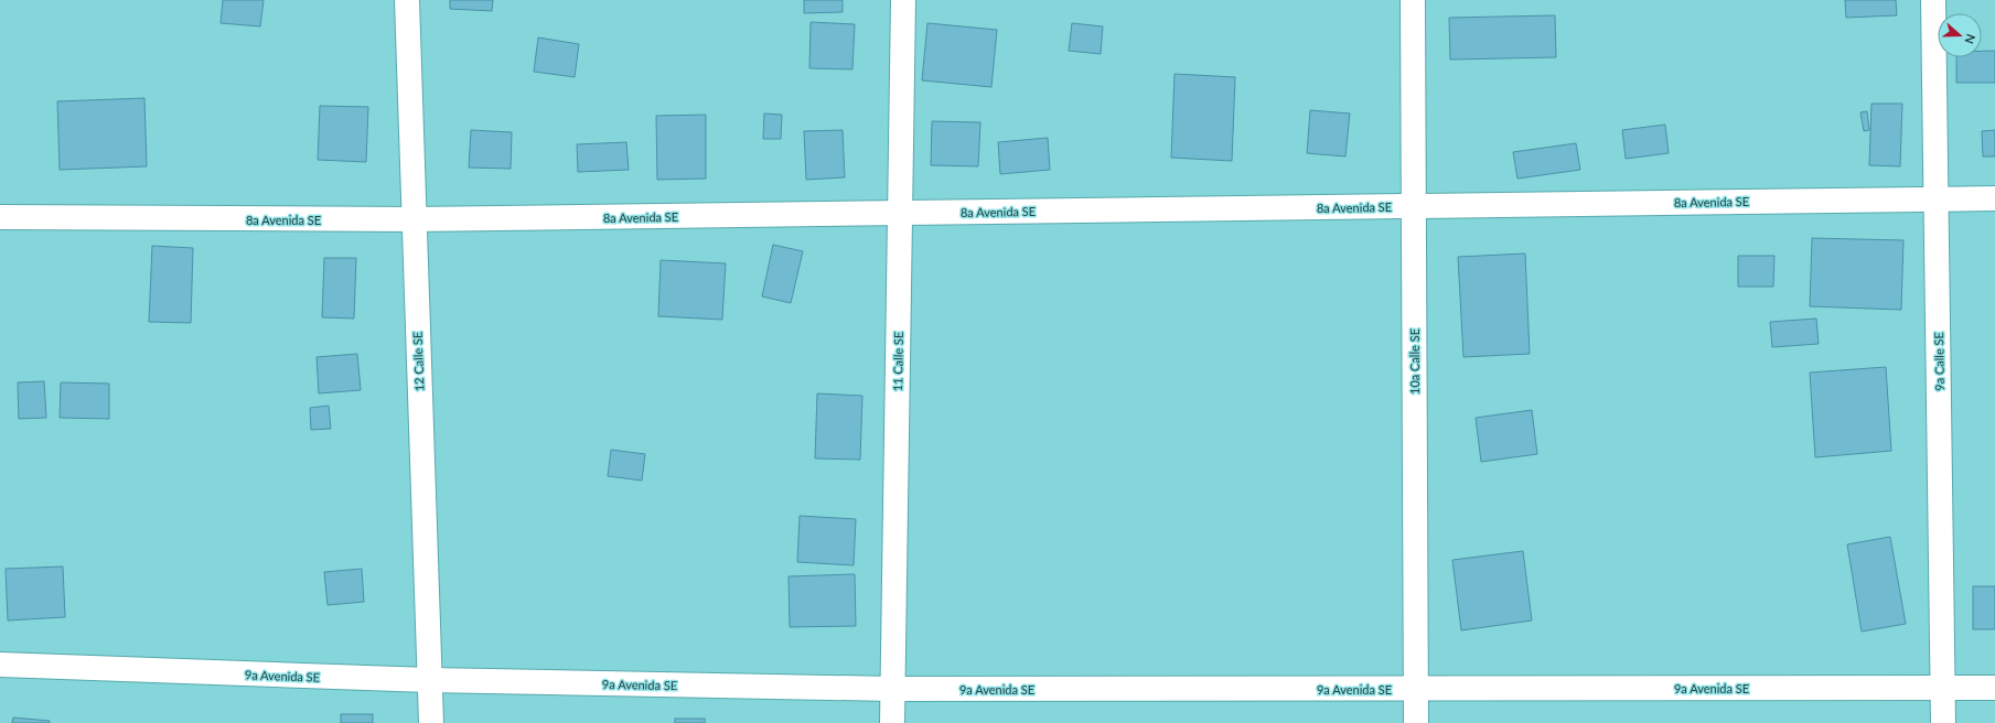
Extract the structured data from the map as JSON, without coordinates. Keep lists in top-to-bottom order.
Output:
{
  "streets": {
    "street": [
      "8a Avenida SE",
      "12 Calle SE",
      "11 Calle SE",
      "10a Calle SE",
      "9a Calle SE",
      "9a Avenida SE"
    ]
  },
  "crossings": [
    ["8a Avenida SE", "12 Calle SE"],
    ["8a Avenida SE", "11 Calle SE"],
    ["8a Avenida SE", "10a Calle SE"],
    ["8a Avenida SE", "9a Calle SE"],
    ["12 Calle SE", "9a Avenida SE"],
    ["11 Calle SE", "9a Avenida SE"],
    ["10a Calle SE", "9a Avenida SE"],
    ["9a Calle SE", "9a Avenida SE"]
  ],
  "north": "right"
}
